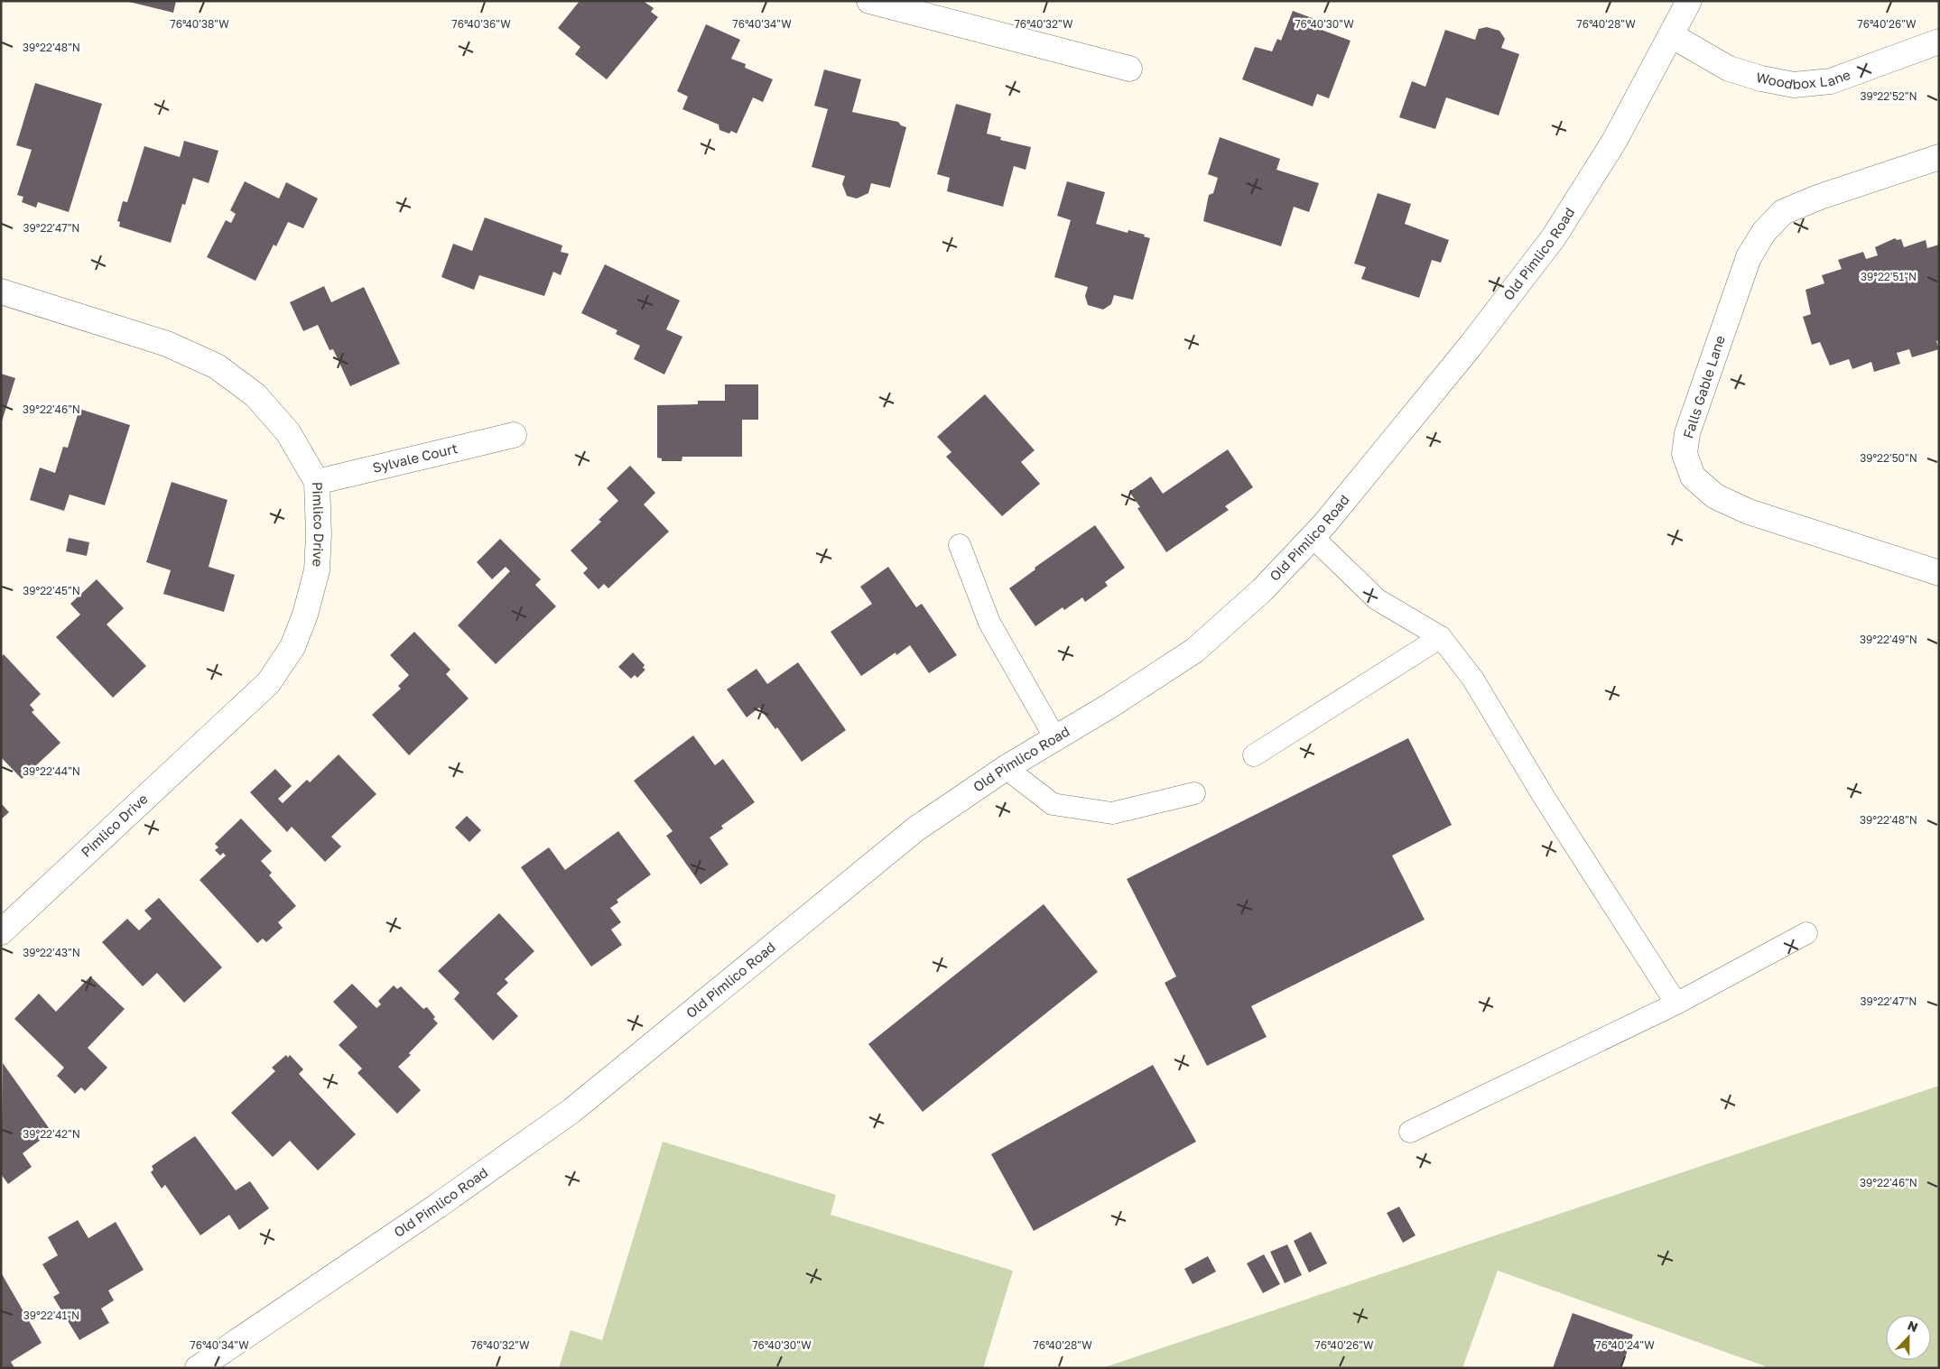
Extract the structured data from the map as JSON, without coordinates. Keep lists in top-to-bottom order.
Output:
{
  "streets": {
    "street": [
      "Woodbox Lane",
      "Old Pimlico Road",
      "Falls Gable Lane",
      "Sylvale Court",
      "Pimlico Drive"
    ]
  },
  "crossings": [
    ["Woodbox Lane", "Old Pimlico Road"],
    ["Sylvale Court", "Pimlico Drive"]
  ],
  "north": "top",
  "coordinates": [
    "76°40'36\"W",
    "76°40'38\"W",
    "76°40'34\"W",
    "76°40'32\"W",
    "76°40'30\"W",
    "76°40'28\"W",
    "76°40'26\"W",
    "39°22'48\"N",
    "39°22'52\"N",
    "39°22'47\"N",
    "39°22'51\"N",
    "39°22'46\"N",
    "39°22'50\"N",
    "39°22'45\"N",
    "39°22'49\"N",
    "39°22'44\"N",
    "39°22'43\"N",
    "39°22'42\"N",
    "39°22'41\"N",
    "76°40'24\"W"
  ]
}
